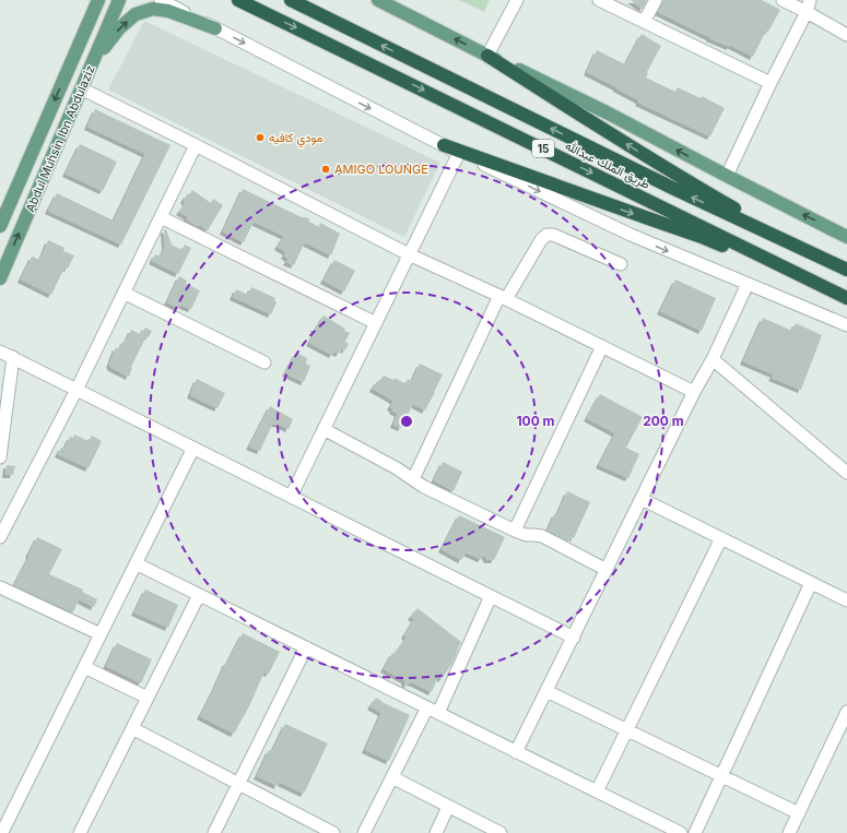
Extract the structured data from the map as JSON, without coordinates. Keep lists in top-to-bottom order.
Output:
{
  "streets": {
    "highway": ["15", "طريق الملك عبدالله"],
    "main road": ["Abdul Muhsin Ibn Abdulaziz"]
  },
  "places": ["مودي كافيه", "AMIGO LOUNGE"],
  "rings": ["100 m", "200 m"]
}
